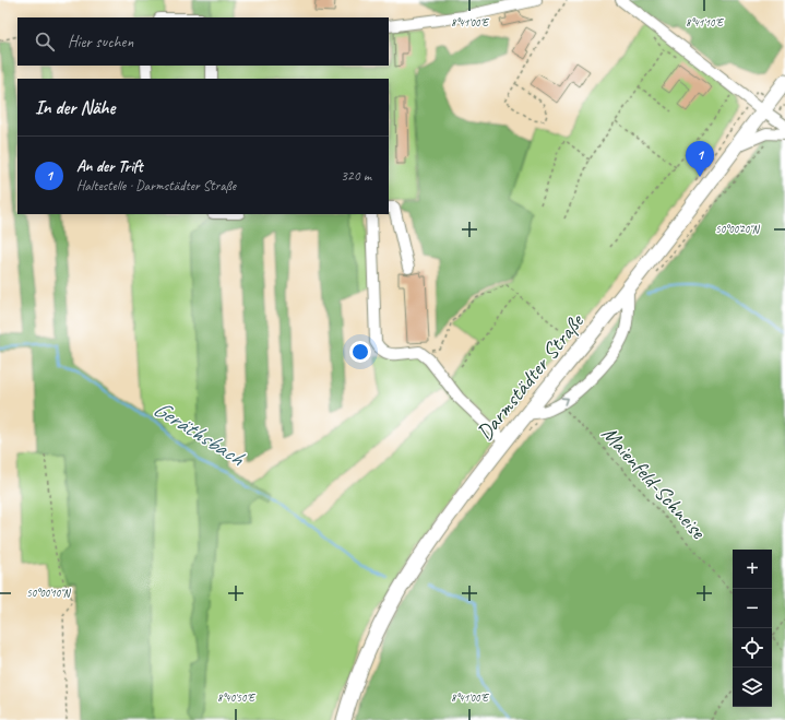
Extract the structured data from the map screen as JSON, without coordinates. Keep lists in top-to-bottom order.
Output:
{
  "streets": {
    "main road": ["Darmstädter Straße"],
    "path": ["Maienfeld-Schneise"]
  },
  "water": ["Geräthsbach"],
  "page": {
    "search": "Hier suchen",
    "heading": "In der Nähe",
    "list": [
      {
        "mark": "1",
        "name": "An der Trift",
        "note": "Haltestelle · Darmstädter Straße",
        "value": "320 m"
      }
    ],
    "pins": "1",
    "map_buttons": ["+", "−"]
  },
  "coordinates": [
    "8°41'00\"E",
    "8°41'10\"E",
    "50°00'20\"N",
    "50°00'10\"N",
    "8°40'50\"E"
  ]
}
